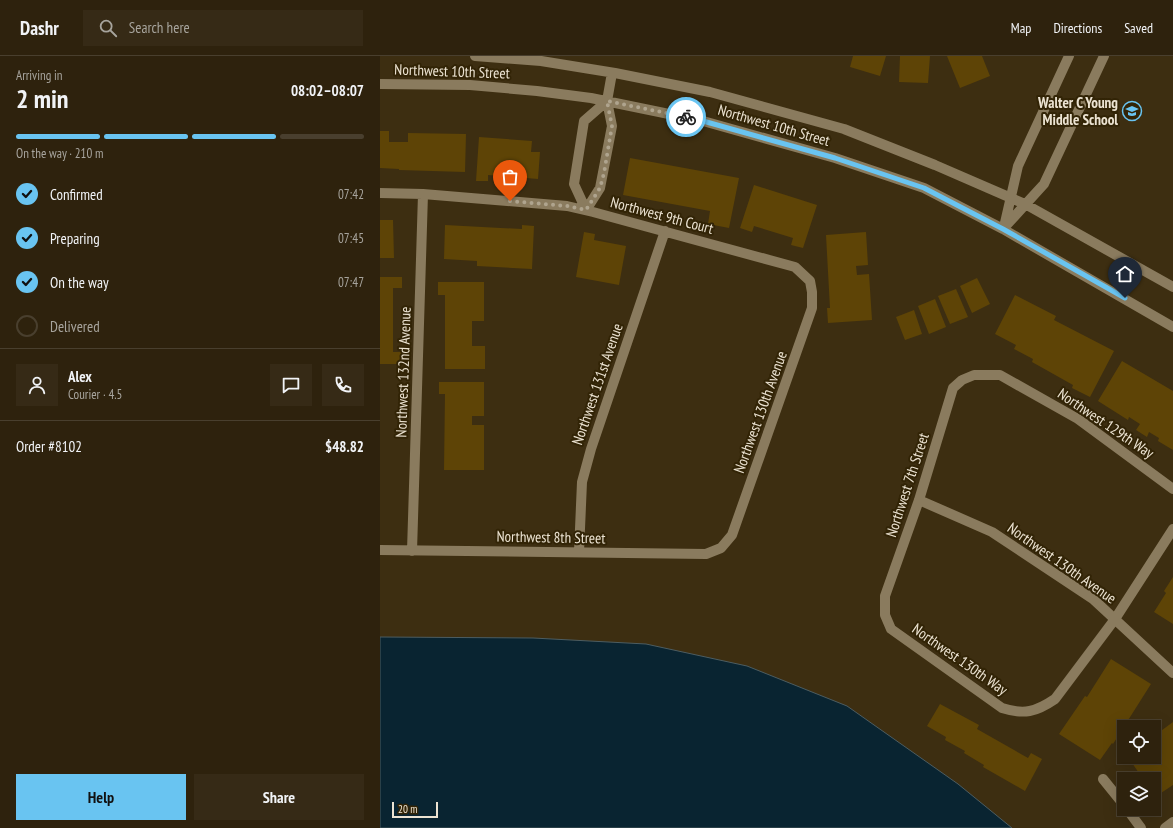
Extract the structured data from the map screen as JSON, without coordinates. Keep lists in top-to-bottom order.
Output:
{
  "streets": {
    "street": [
      "Northwest 10th Street",
      "Northwest 9th Court",
      "Northwest 132nd Avenue",
      "Northwest 131st Avenue",
      "Northwest 130th Avenue",
      "Northwest 129th Way",
      "Northwest 7th Street",
      "Northwest 8th Street",
      "Northwest 130th Way"
    ]
  },
  "crossings": [
    ["Northwest 9th Court", "Northwest 132nd Avenue"],
    ["Northwest 9th Court", "Northwest 131st Avenue"],
    ["Northwest 9th Court", "Northwest 130th Avenue"],
    ["Northwest 132nd Avenue", "Northwest 8th Street"],
    ["Northwest 131st Avenue", "Northwest 8th Street"],
    ["Northwest 130th Avenue", "Northwest 7th Street"],
    ["Northwest 130th Avenue", "Northwest 8th Street"],
    ["Northwest 130th Avenue", "Northwest 130th Way"],
    ["Northwest 129th Way", "Northwest 7th Street"],
    ["Northwest 7th Street", "Northwest 130th Way"]
  ],
  "places": {
    "school or university": ["Walter C Young Middle School"]
  },
  "scale_bar": "20 m",
  "page": {
    "header": "Dashr",
    "search": "Search here",
    "nav": ["Map", "Directions", "Saved"],
    "heading": ["2 min", "Arriving in", "08:02–08:07"],
    "panel": [
      "Alex",
      "Courier · 4.5",
      "Order #8102",
      "$48.82"
    ],
    "bar": "On the way · 210 m",
    "list": [
      ["Confirmed", "07:42"],
      ["Preparing", "07:45"],
      ["On the way", "07:47"],
      "Delivered"
    ],
    "buttons": ["Help", "Share"],
    "scale": "20 m"
  }
}
